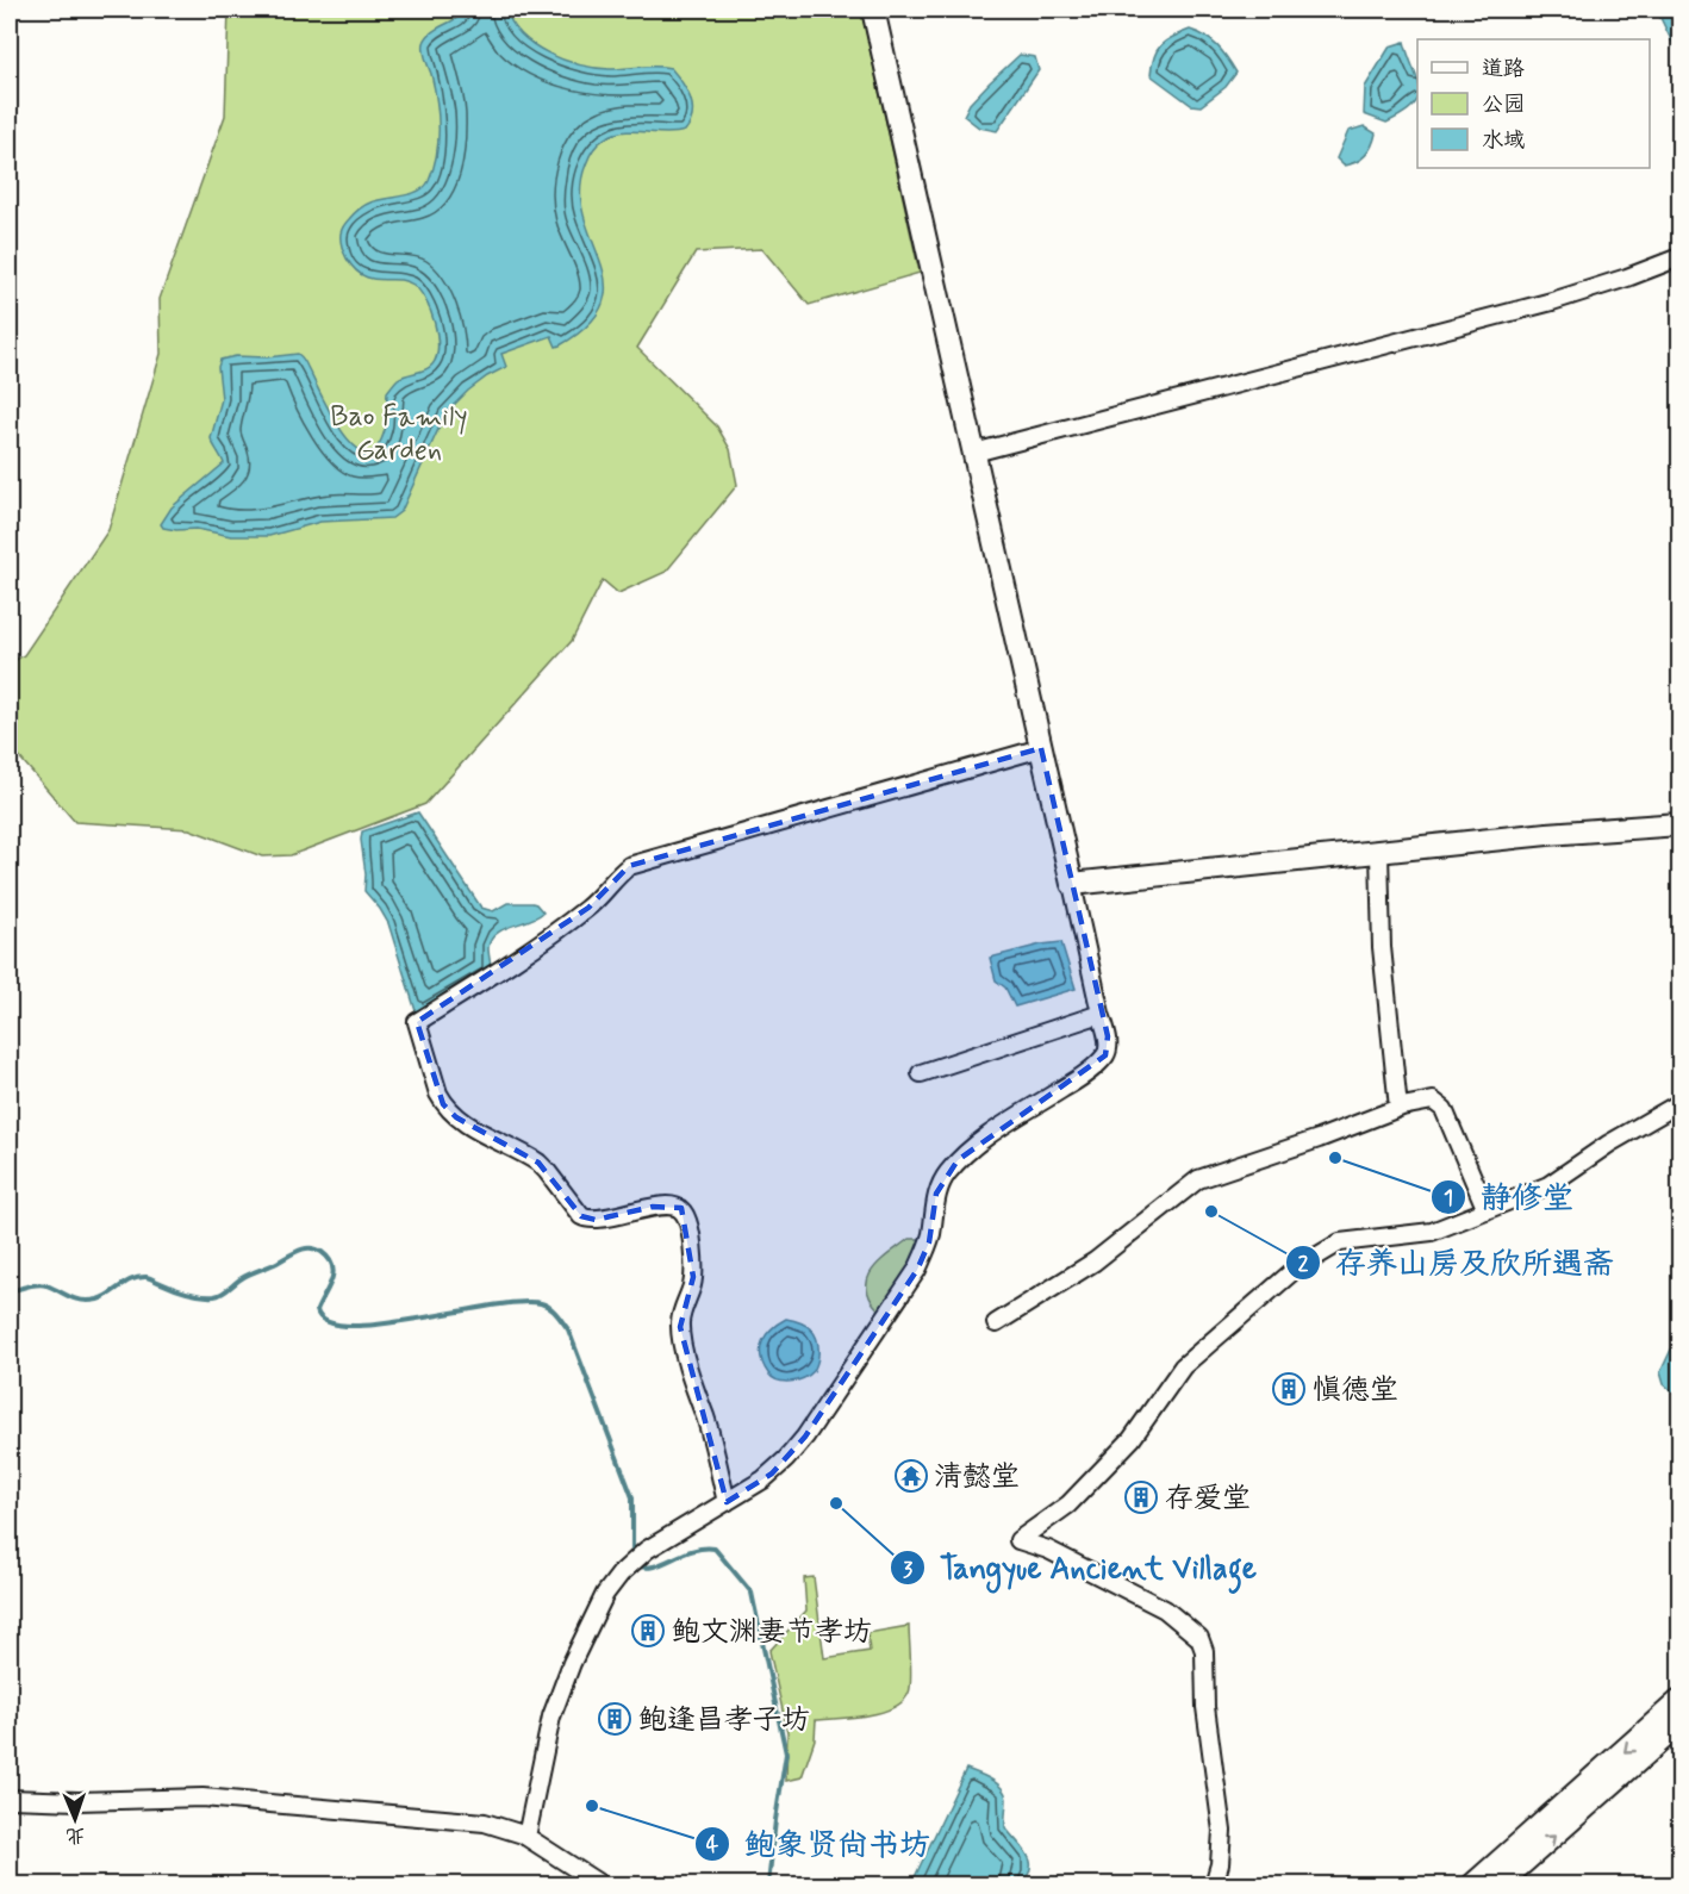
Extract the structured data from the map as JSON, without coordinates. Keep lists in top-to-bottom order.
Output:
{
  "parks": ["Bao Family Garden"],
  "places": {
    "other": [
      "静修堂",
      "存养山房及欣所遇斋",
      "Tangyue Ancient Village",
      "鲍象贤尚书坊"
    ],
    "building": [
      "慎德堂",
      "存爱堂",
      "鲍文渊妻节孝坊",
      "鲍逢昌孝子坊"
    ],
    "temple": ["清懿堂"]
  },
  "legend": ["道路", "公园", "水域"],
  "north": "bottom"
}
